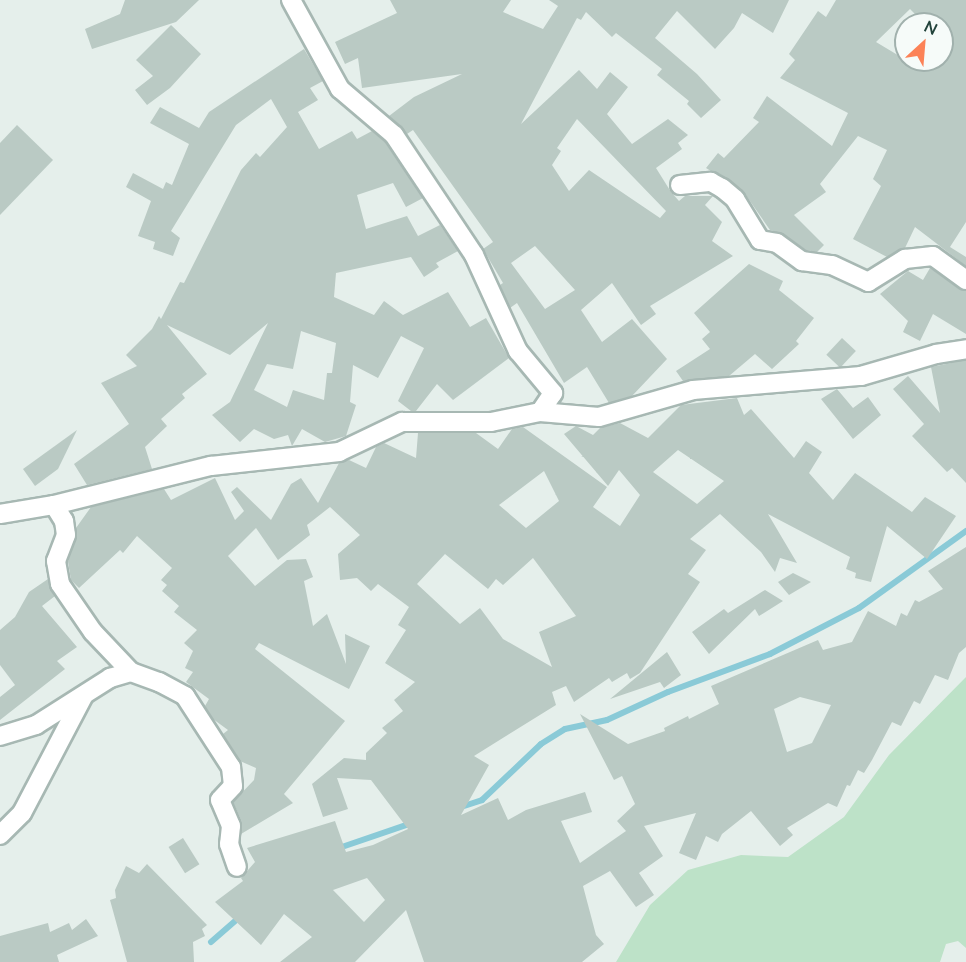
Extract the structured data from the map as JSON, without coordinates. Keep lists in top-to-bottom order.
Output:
{
  "north": "top right"
}
